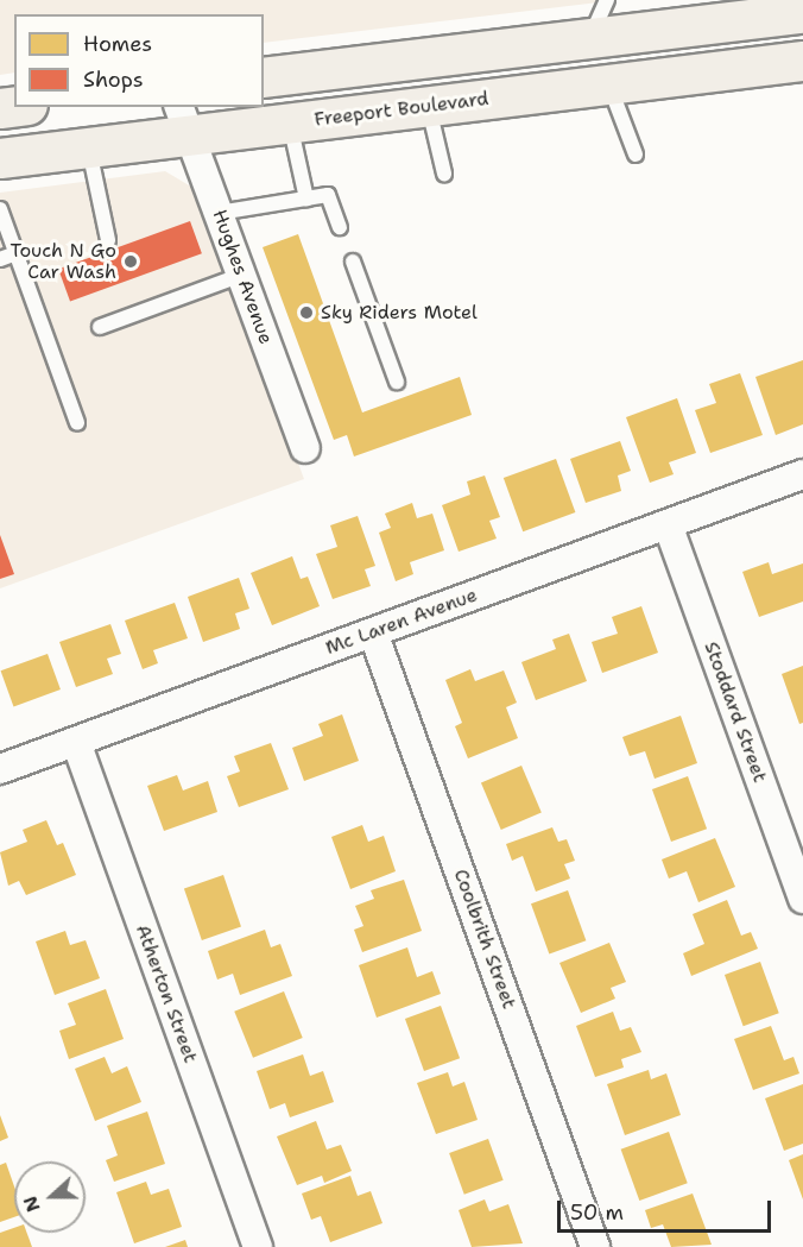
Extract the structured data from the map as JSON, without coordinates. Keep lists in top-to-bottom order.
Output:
{
  "streets": {
    "main road": ["Freeport Boulevard"],
    "street": [
      "Hughes Avenue",
      "Mc Laren Avenue",
      "Stoddard Street",
      "Coolbrith Street",
      "Atherton Street"
    ]
  },
  "crossings": [
    ["Freeport Boulevard", "Hughes Avenue"],
    ["Mc Laren Avenue", "Stoddard Street"],
    ["Mc Laren Avenue", "Coolbrith Street"],
    ["Mc Laren Avenue", "Atherton Street"]
  ],
  "places": ["Touch N Go Car Wash", "Sky Riders Motel"],
  "legend": ["Homes", "Shops"],
  "scale_bar": "50 m",
  "north": "left"
}
